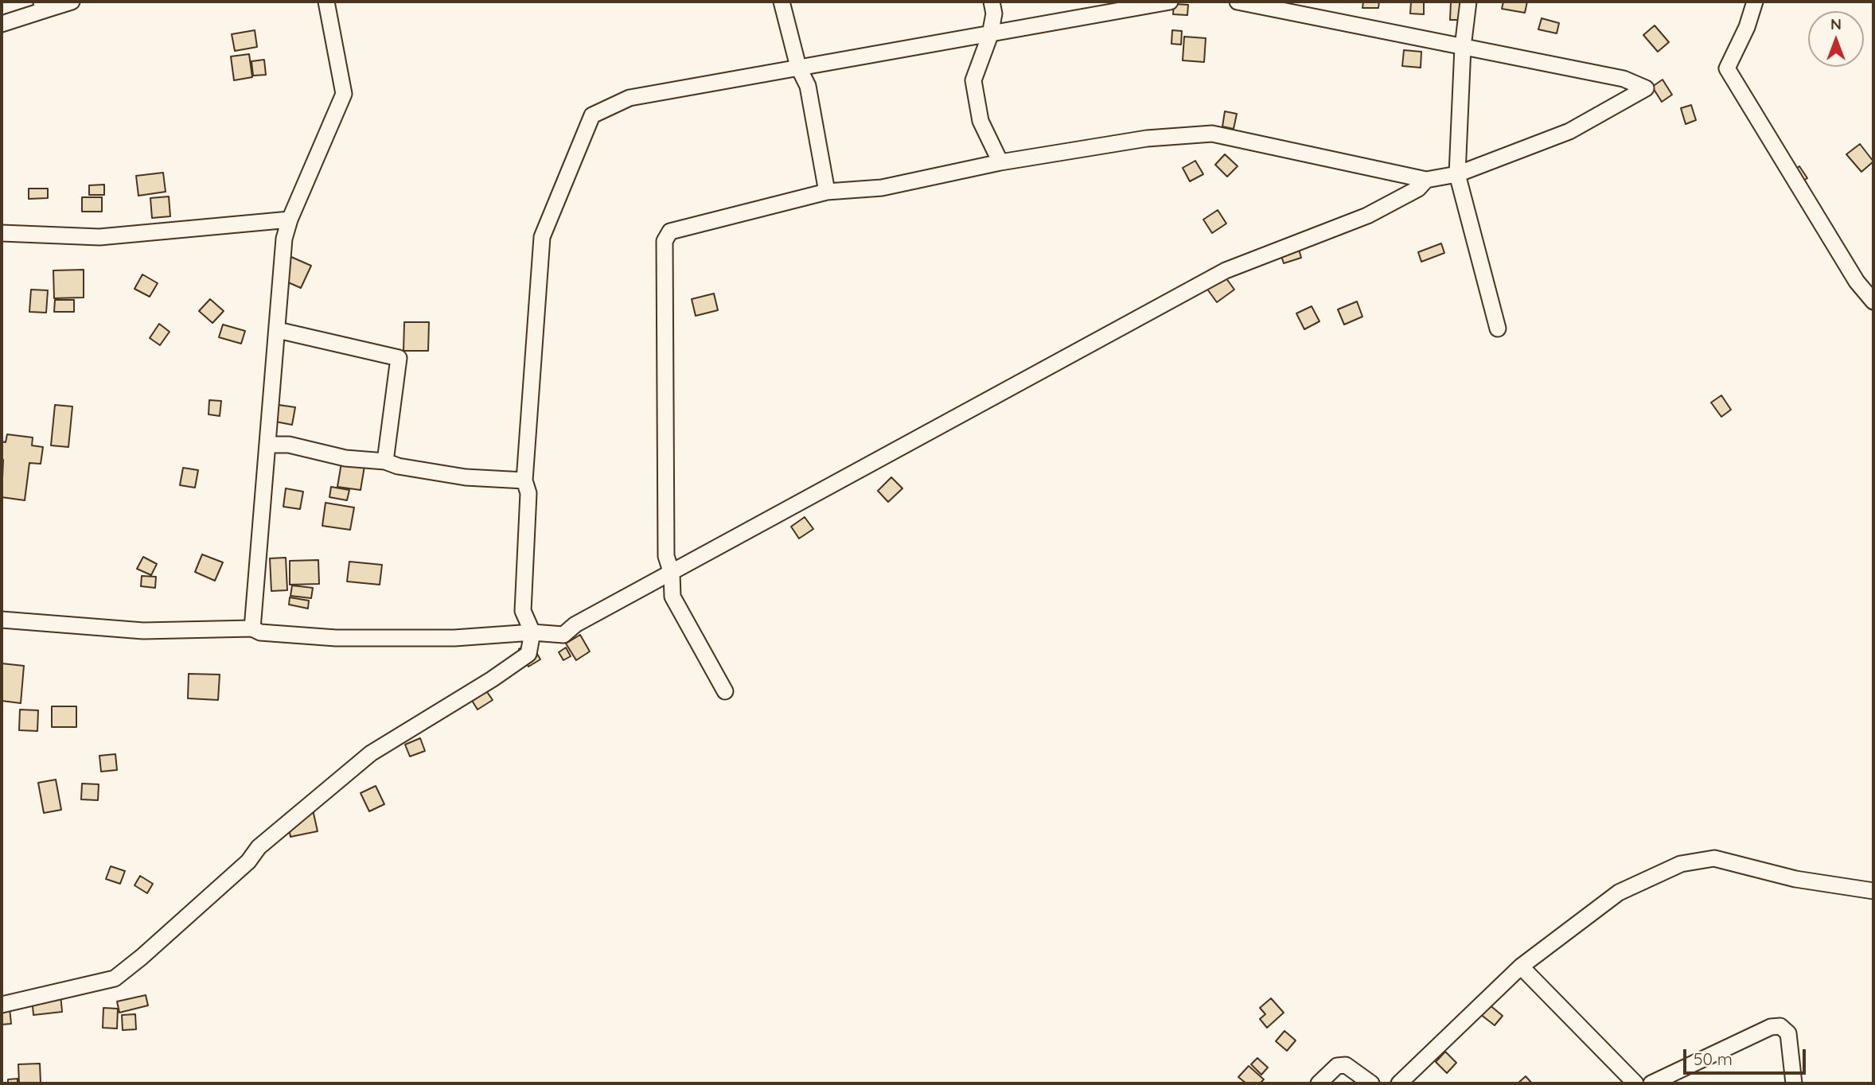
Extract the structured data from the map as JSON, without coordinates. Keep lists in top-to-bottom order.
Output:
{
  "scale_bar": "50 m",
  "north": "top"
}
